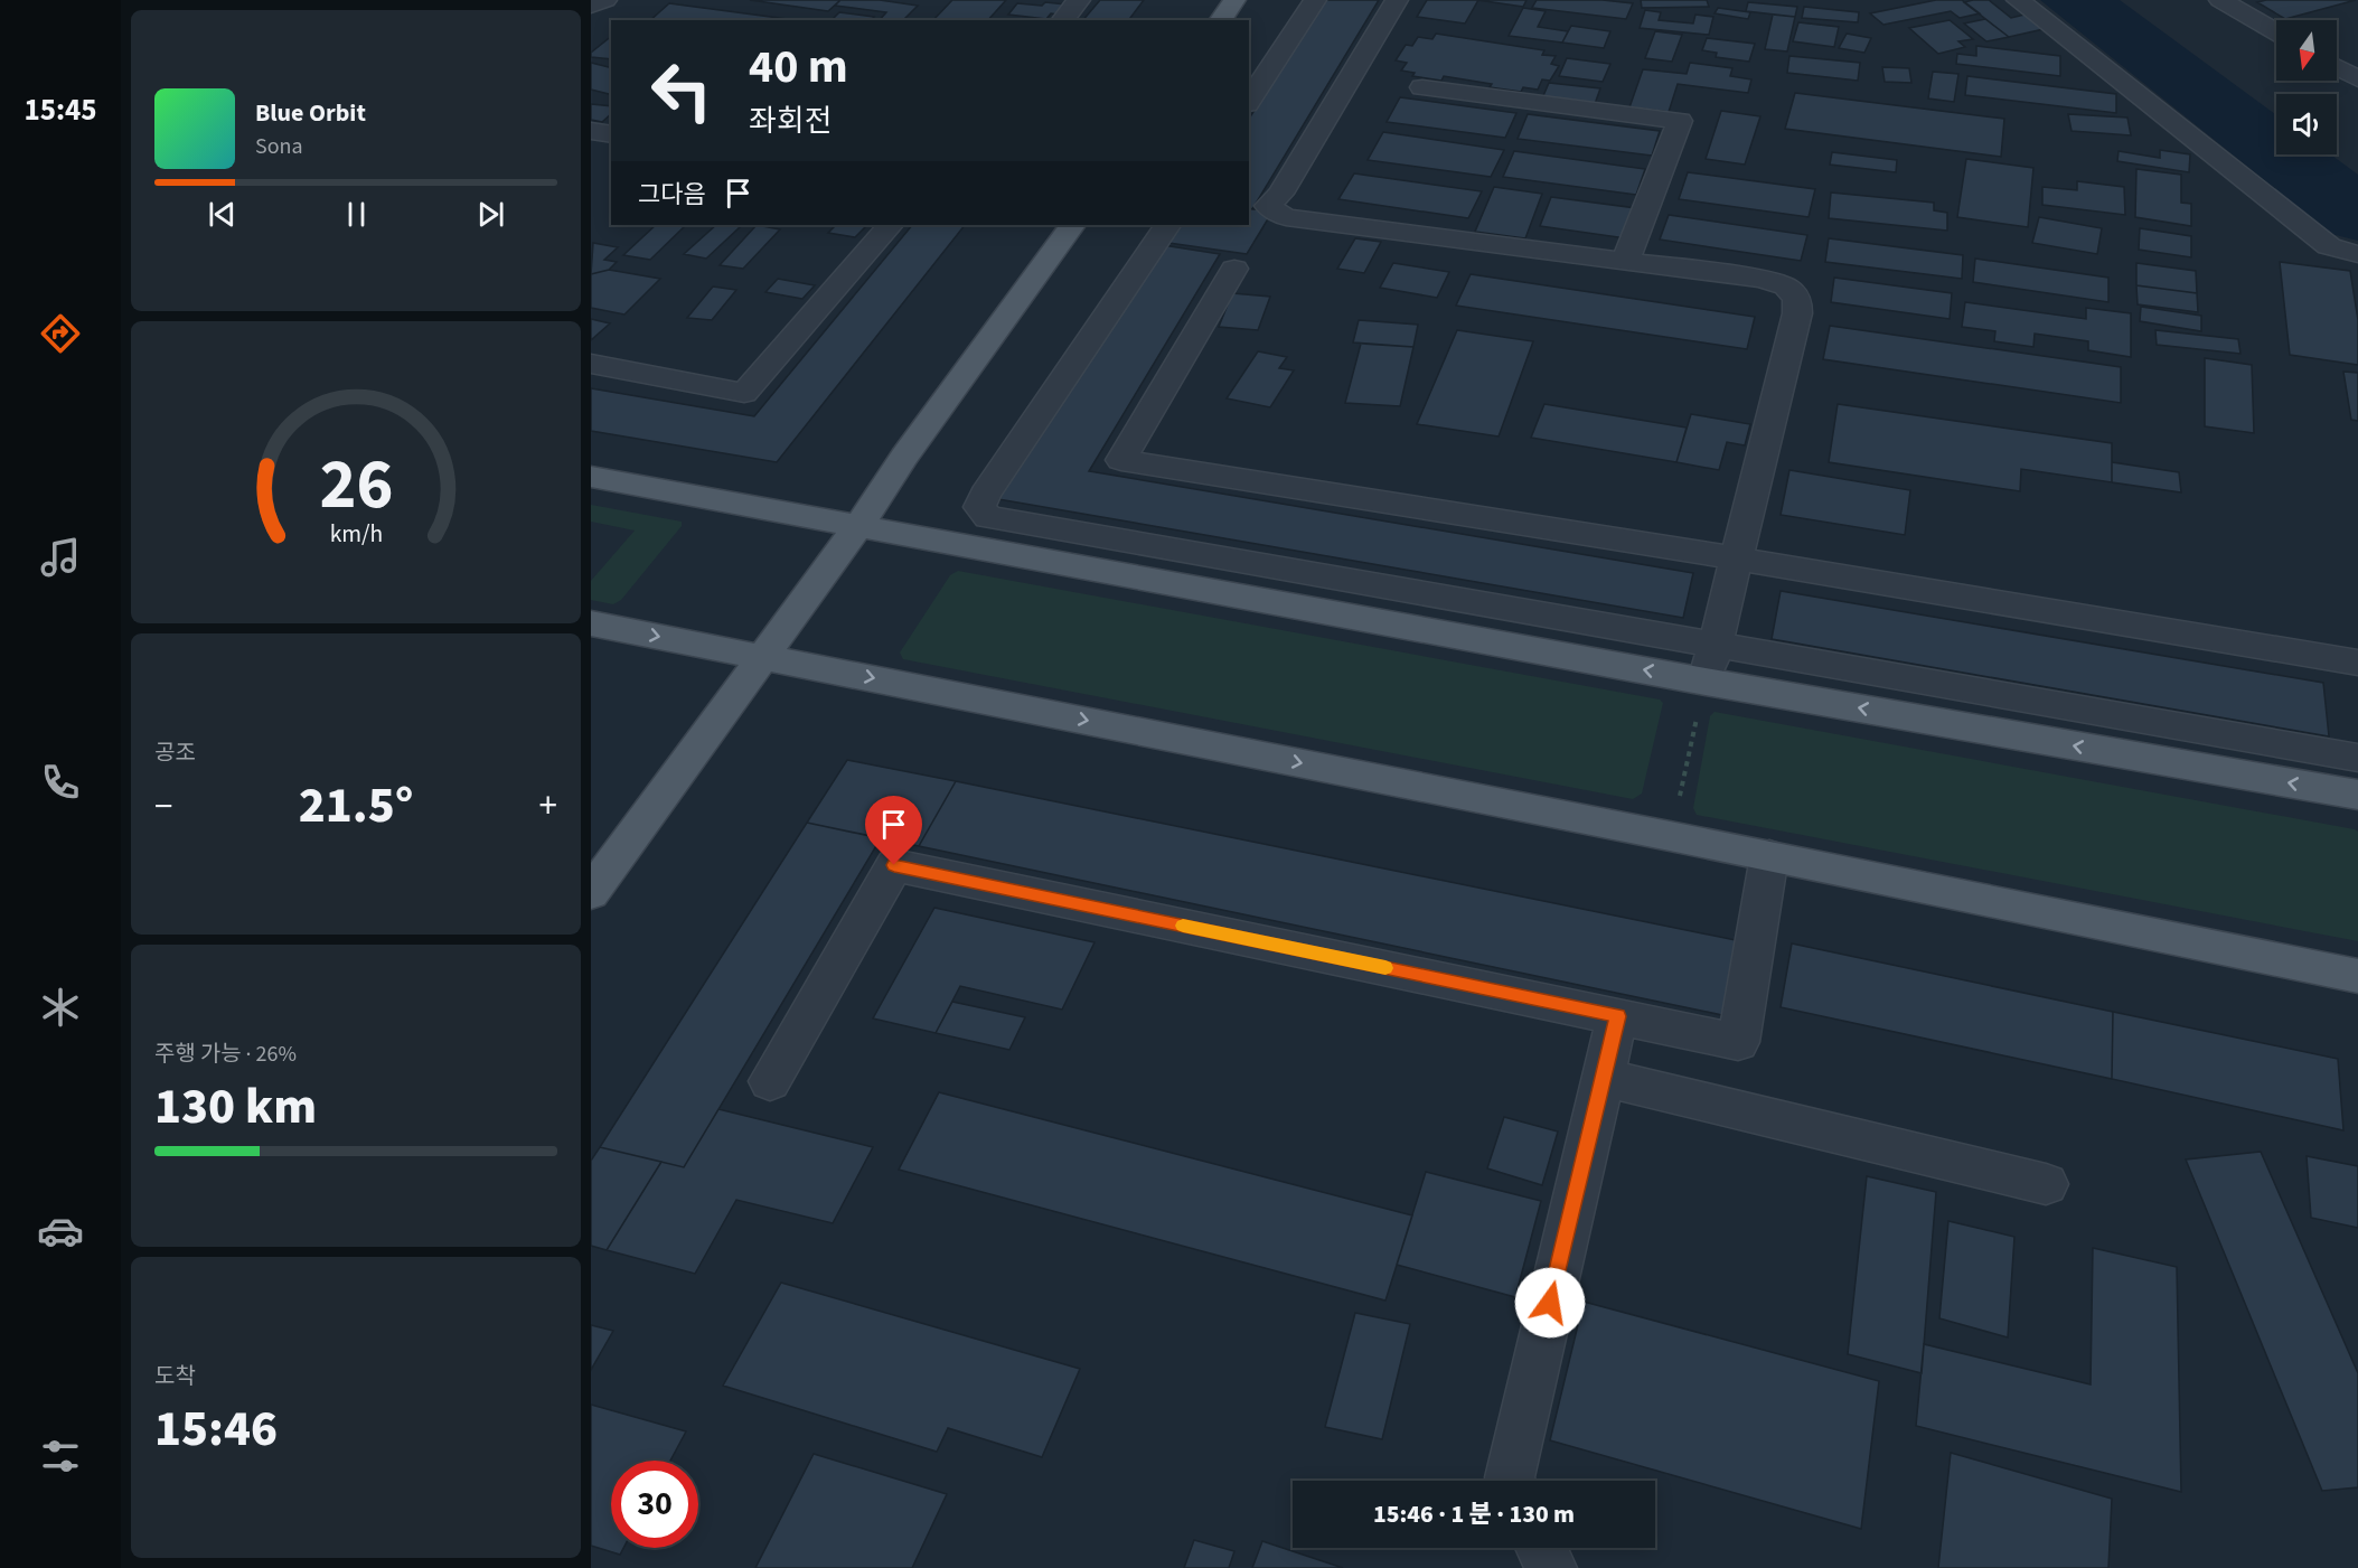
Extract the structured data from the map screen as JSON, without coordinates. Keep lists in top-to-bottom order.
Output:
{
  "north": "bottom",
  "page": {
    "tabs": "15:45",
    "turn": ["40 m", "좌회전"],
    "song": ["Blue Orbit", "Sona"],
    "then": "그다음",
    "tile": [
      "공조",
      ["주행 가능 · 26%", "130 km"],
      ["도착", "15:46"]
    ],
    "heat": ["−", "21.5°", "+"],
    "limit": "30",
    "trip": "15:46 · 1 분 · 130 m",
    "gauge": ["26", "km/h"]
  }
}
